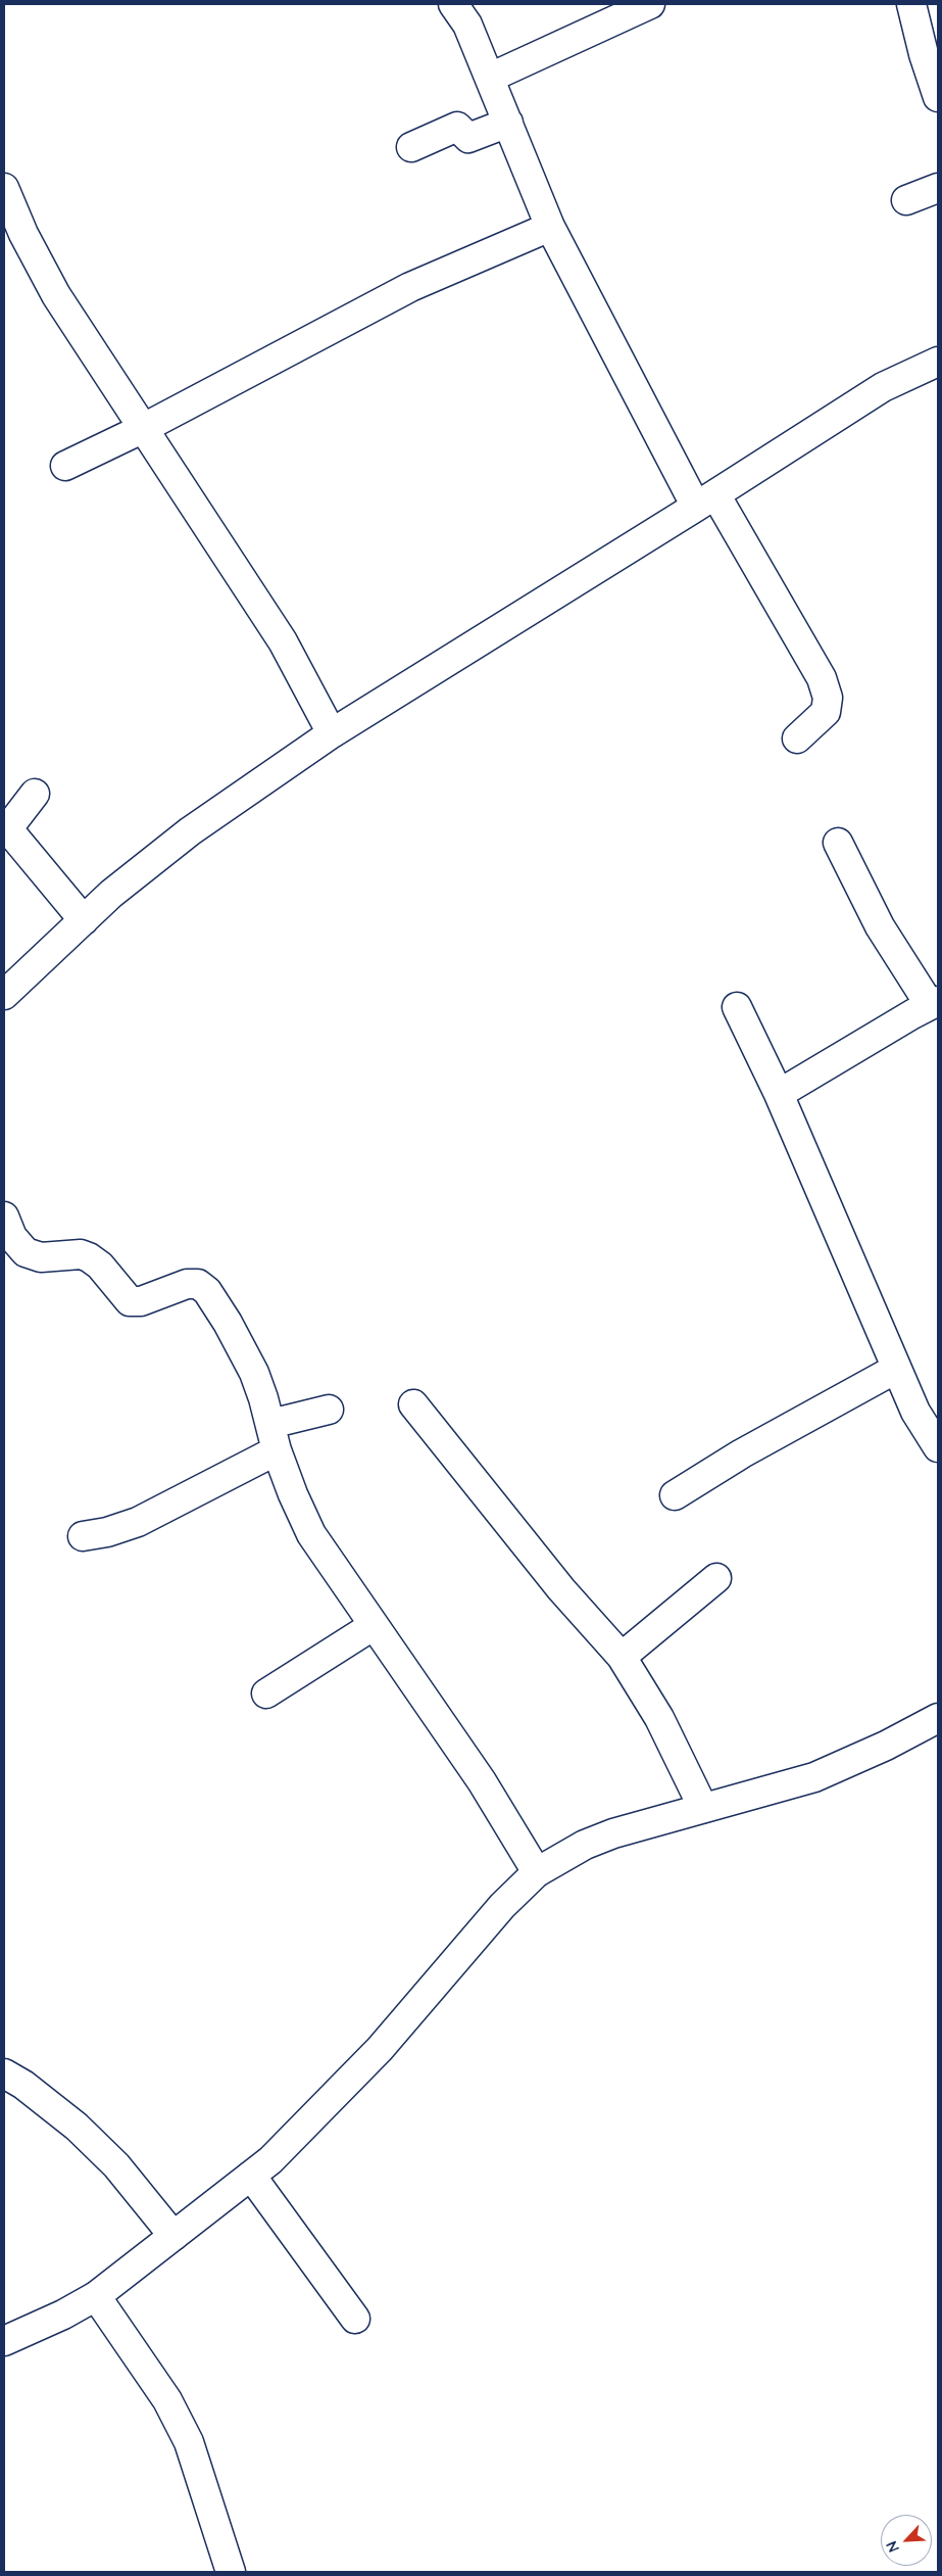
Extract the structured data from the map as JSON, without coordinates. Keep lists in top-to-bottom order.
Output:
{
  "north": "bottom left"
}
